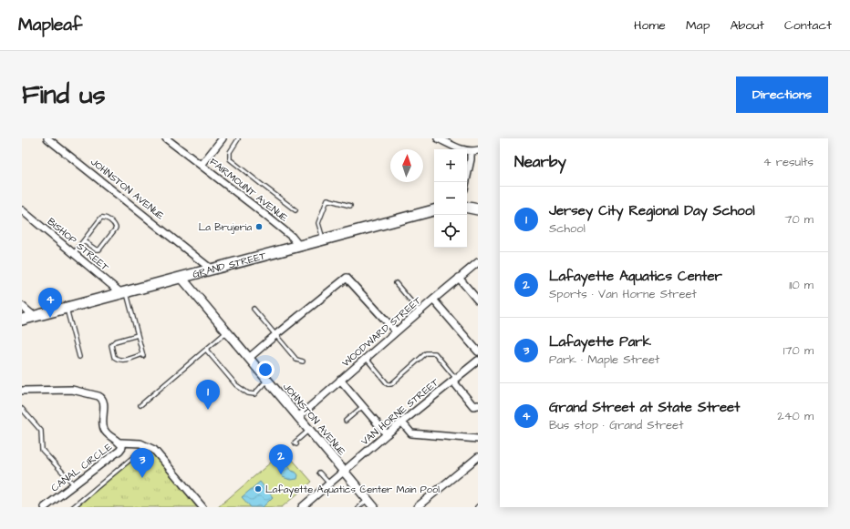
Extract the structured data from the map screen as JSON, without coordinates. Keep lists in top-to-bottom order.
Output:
{
  "streets": {
    "main road": ["GRAND STREET"],
    "street": [
      "JOHNSTON AVENUE",
      "FAIRMOUNT AVENUE",
      "BISHOP STREET",
      "WOODWARD STREET",
      "VAN HORNE STREET",
      "CANAL CIRCLE"
    ]
  },
  "crossings": [
    ["JOHNSTON AVENUE", "GRAND STREET"],
    ["JOHNSTON AVENUE", "WOODWARD STREET"],
    ["JOHNSTON AVENUE", "VAN HORNE STREET"],
    ["FAIRMOUNT AVENUE", "GRAND STREET"],
    ["BISHOP STREET", "GRAND STREET"]
  ],
  "places": ["La Brujeria", "Lafayette Aquatics Center Main Pool"],
  "north": "top",
  "page": {
    "header": "Mapleaf",
    "nav": [
      "Home",
      "Map",
      "About",
      "Contact"
    ],
    "buttons": "Directions",
    "title": "Find us",
    "heading": ["Nearby", "4 results"],
    "map_buttons": ["+", "−"],
    "list": [
      {
        "mark": "1",
        "name": "Jersey City Regional Day School",
        "note": "School",
        "value": "70 m"
      },
      {
        "mark": "2",
        "name": "Lafayette Aquatics Center",
        "note": "Sports · Van Horne Street",
        "value": "110 m"
      },
      {
        "mark": "3",
        "name": "Lafayette Park",
        "note": "Park · Maple Street",
        "value": "170 m"
      },
      {
        "mark": "4",
        "name": "Grand Street at State Street",
        "note": "Bus stop · Grand Street",
        "value": "240 m"
      }
    ],
    "pins": [
      "4",
      "1",
      "2",
      "3"
    ]
  }
}
